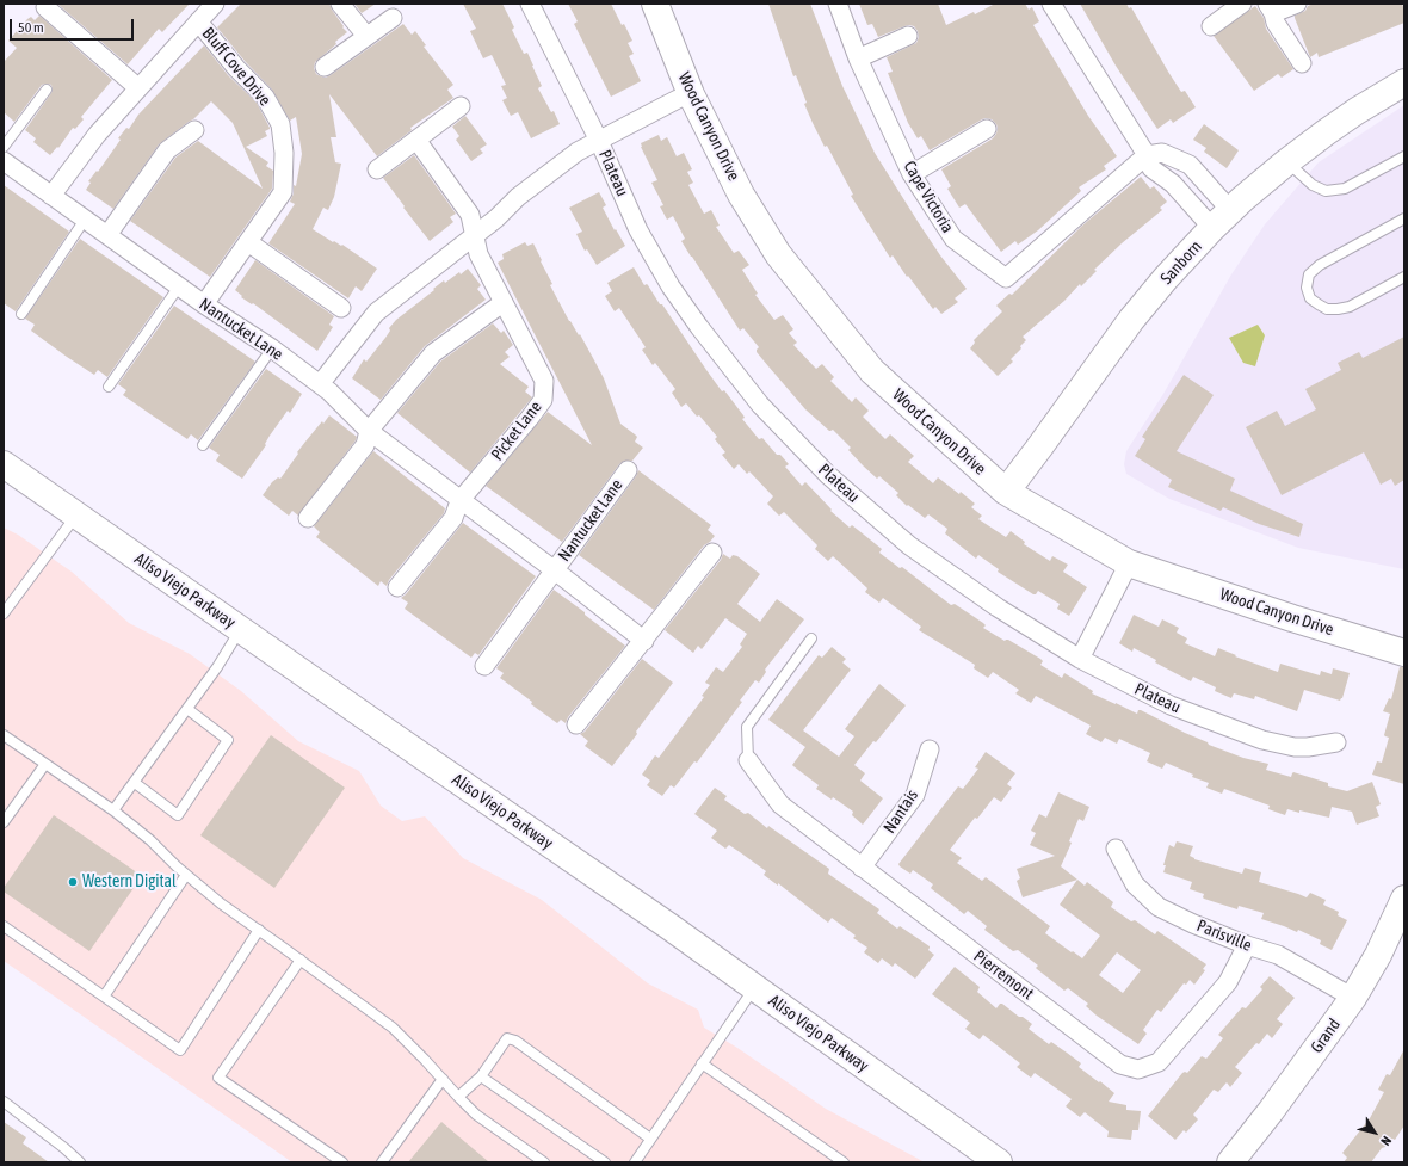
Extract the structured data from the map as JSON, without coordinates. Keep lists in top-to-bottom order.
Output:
{
  "streets": {
    "street": [
      "Bluff Cove Drive",
      "Wood Canyon Drive",
      "Plateau",
      "Cape Victoria",
      "Sanborn",
      "Nantucket Lane",
      "Picket Lane",
      "Aliso Viejo Parkway",
      "Nantais",
      "Parisville",
      "Pierremont",
      "Grand"
    ]
  },
  "crossings": [
    ["Bluff Cove Drive", "Nantucket Lane"],
    ["Wood Canyon Drive", "Sanborn"],
    ["Nantucket Lane", "Picket Lane"],
    ["Nantais", "Pierremont"],
    ["Parisville", "Pierremont"],
    ["Parisville", "Grand"]
  ],
  "places": ["Western Digital"],
  "scale_bar": "50 m",
  "north": "bottom right"
}
